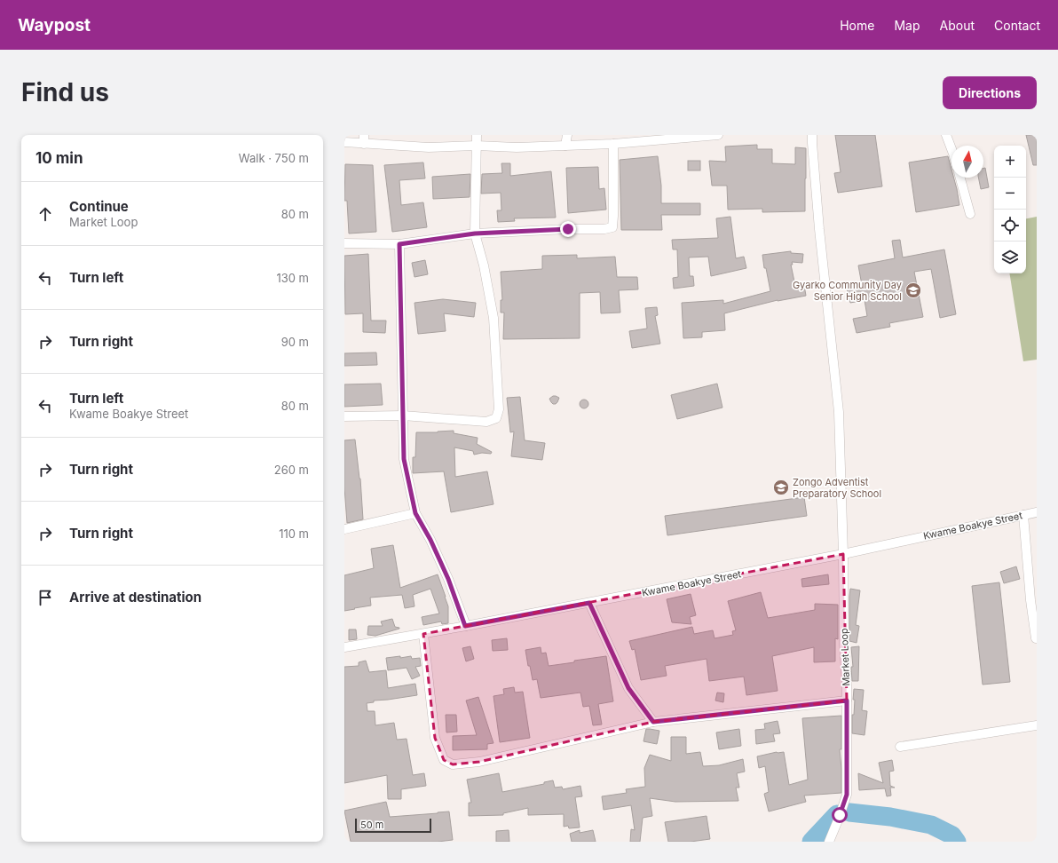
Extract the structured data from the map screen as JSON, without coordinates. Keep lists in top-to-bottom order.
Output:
{
  "streets": {
    "street": ["Kwame Boakye Street", "Market Loop"]
  },
  "crossings": [
    ["Kwame Boakye Street", "Market Loop"]
  ],
  "places": {
    "school or university": ["Gyarko Community Day Senior High School", "Zongo Adventist Preparatory School"]
  },
  "scale_bar": "50 m",
  "north": "top",
  "page": {
    "header": "Waypost",
    "nav": [
      "Home",
      "Map",
      "About",
      "Contact"
    ],
    "buttons": "Directions",
    "title": "Find us",
    "heading": ["10 min", "Walk · 750 m"],
    "map_buttons": ["+", "−"],
    "list": [
      ["Continue", "Market Loop", "80 m"],
      ["Turn left", "130 m"],
      ["Turn right", "90 m"],
      ["Turn left", "Kwame Boakye Street", "80 m"],
      ["Turn right", "260 m"],
      ["Turn right", "110 m"],
      "Arrive at destination"
    ],
    "scale": "50 m"
  }
}
